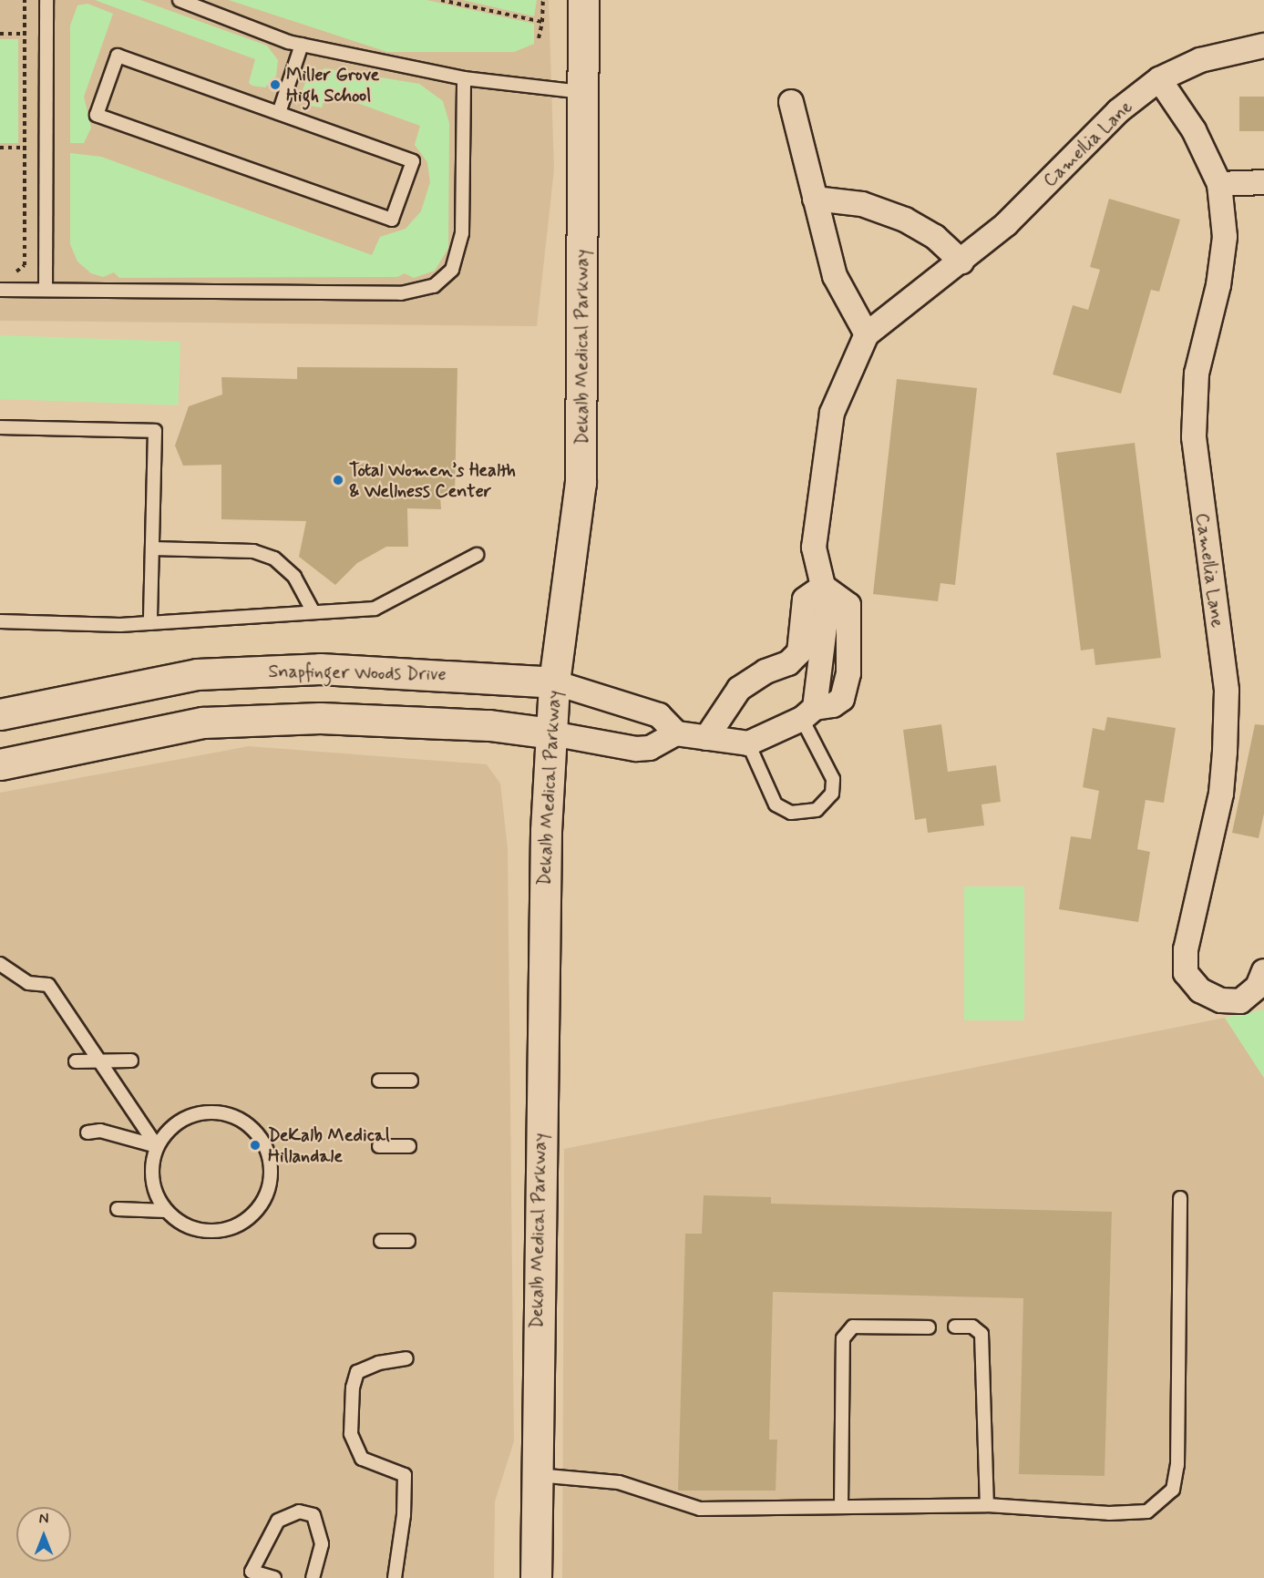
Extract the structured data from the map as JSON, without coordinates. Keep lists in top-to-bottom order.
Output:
{
  "streets": {
    "main road": ["Dekalb Medical Parkway", "Snapfinger Woods Drive"],
    "street": ["Camellia Lane"]
  },
  "crossings": [
    ["Dekalb Medical Parkway", "Snapfinger Woods Drive"]
  ],
  "places": ["Miller Grove High School", "Total Women’s Health & Wellness Center", "DeKalb Medical Hillandale"],
  "north": "top"
}
